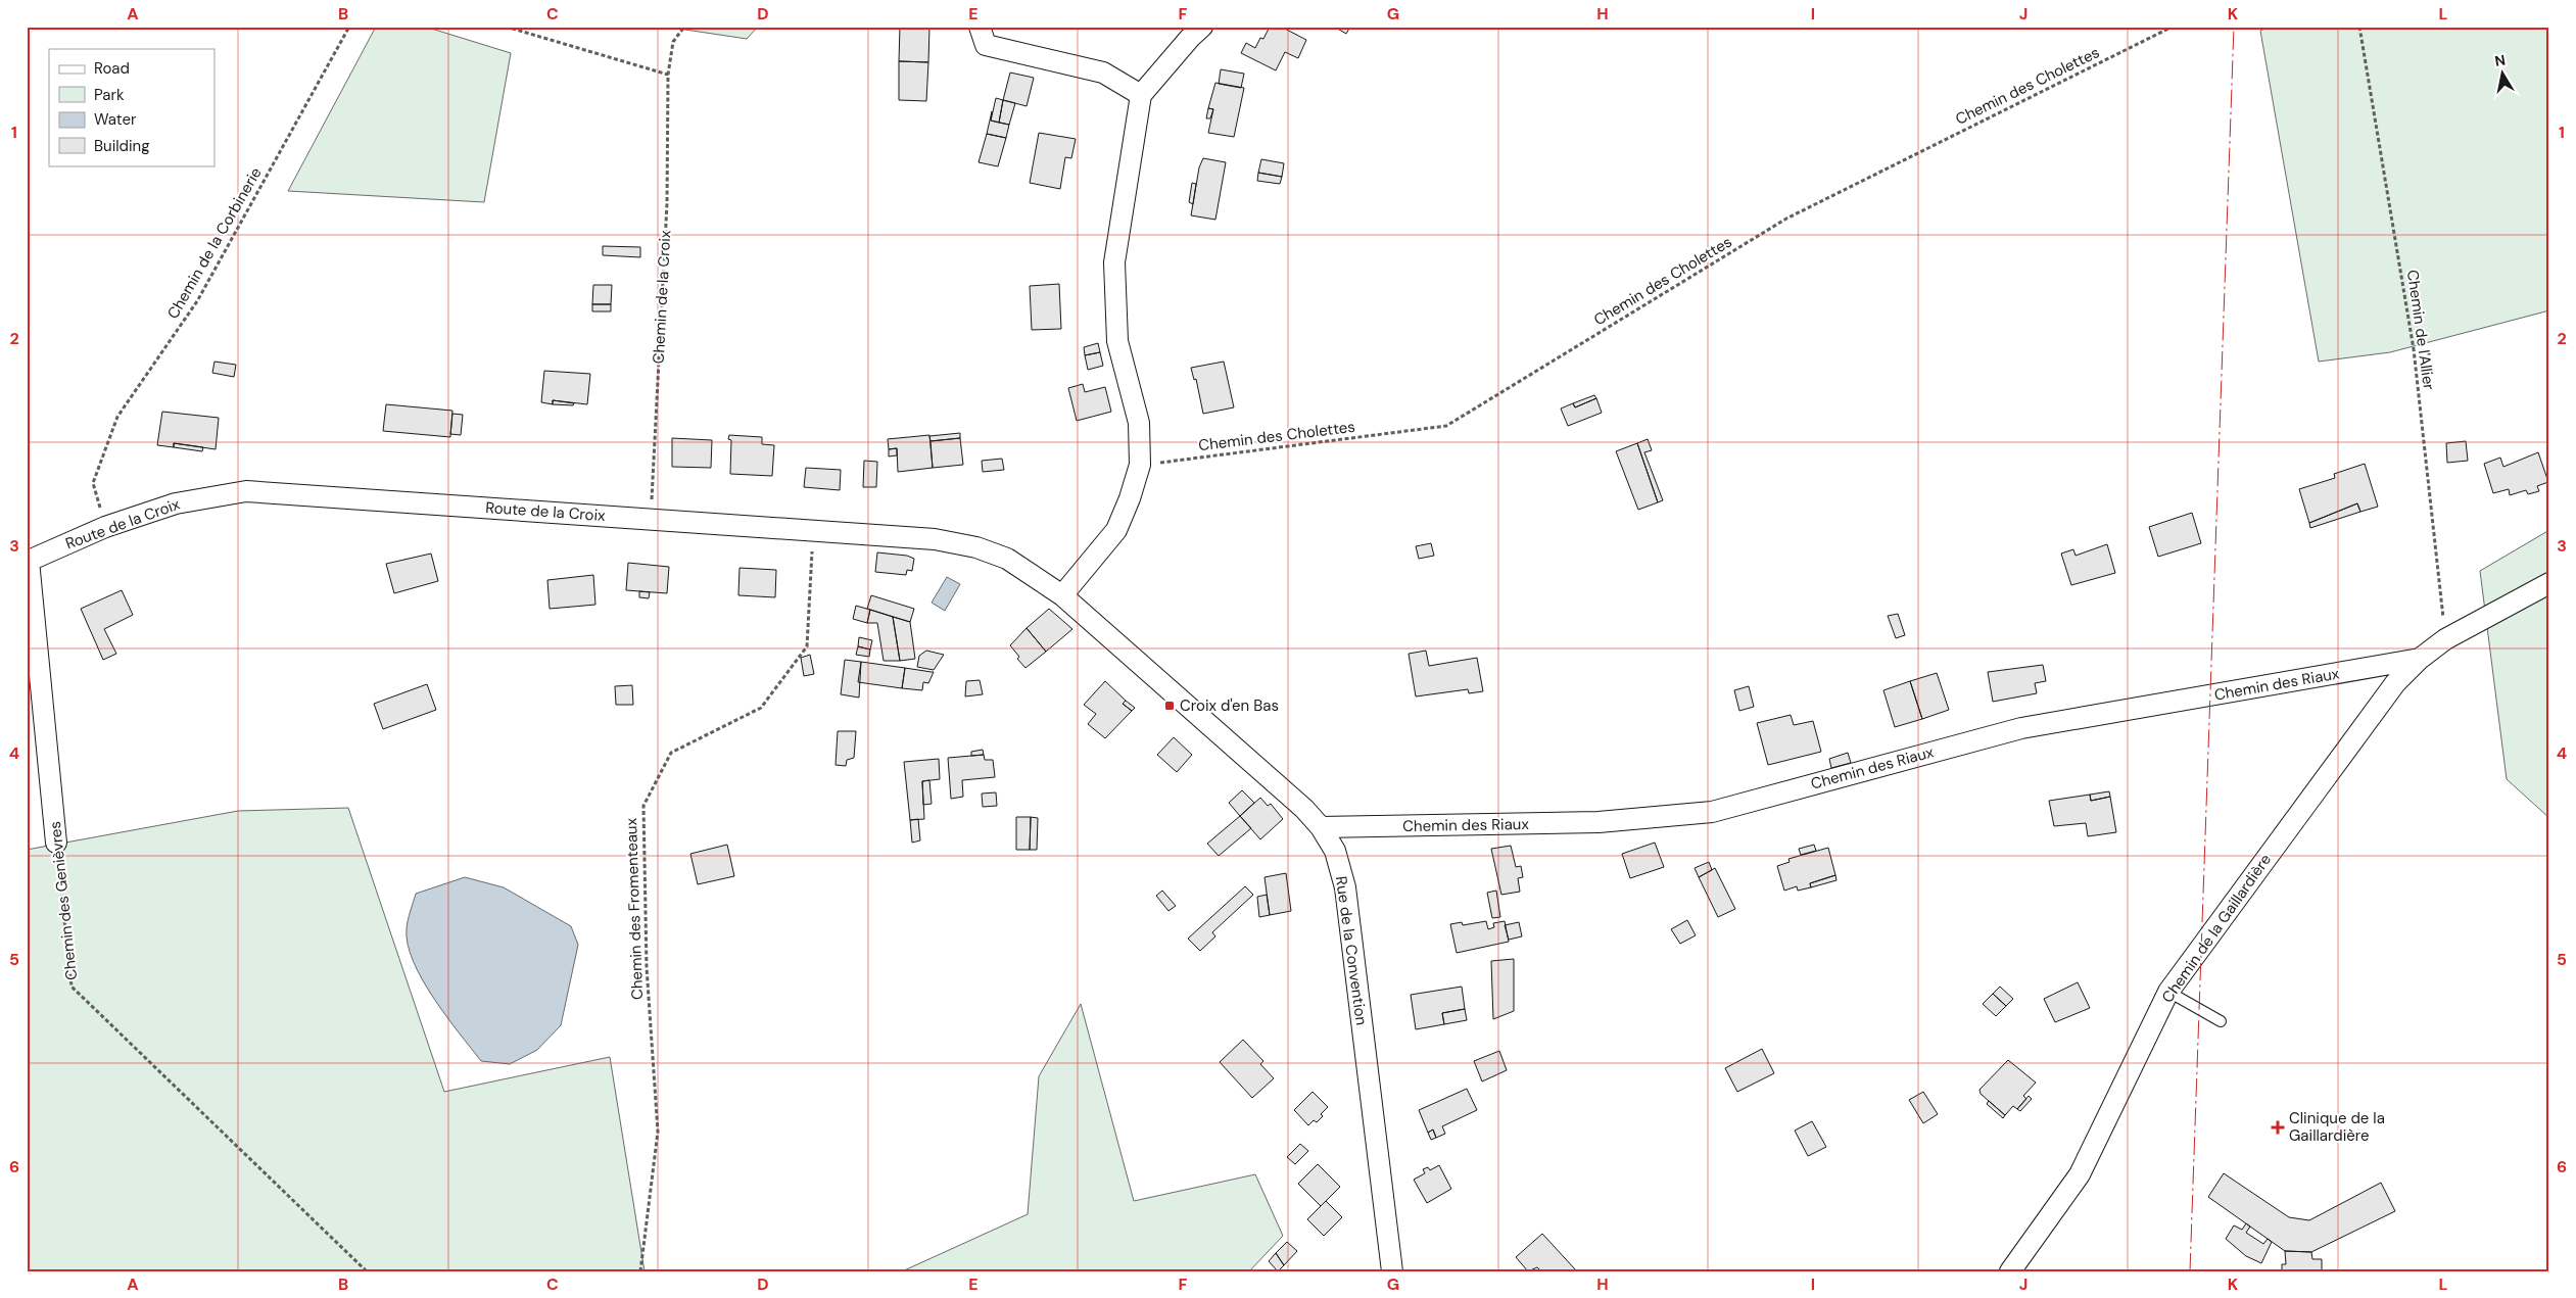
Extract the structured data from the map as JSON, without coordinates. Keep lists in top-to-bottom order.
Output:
{
  "streets": {
    "street": [
      "Route de la Croix",
      "Chemin des Riaux",
      "Chemin des Genièvres",
      "Chemin de la Gaillardière",
      "Rue de la Convention"
    ],
    "path": [
      "Chemin des Cholettes",
      "Chemin de la Corbinerie",
      "Chemin de la Croix",
      "Chemin de l'Allier",
      "Chemin des Fromenteaux"
    ]
  },
  "crossings": [
    ["Chemin de la Corbinerie", "Route de la Croix"],
    ["Chemin de la Croix", "Route de la Croix"],
    ["Chemin de l'Allier", "Chemin de la Gaillardière"],
    ["Route de la Croix", "Chemin des Genièvres"],
    ["Route de la Croix", "Chemin des Fromenteaux"],
    ["Route de la Croix", "Rue de la Convention"],
    ["Chemin des Riaux", "Chemin de la Gaillardière"],
    ["Chemin des Riaux", "Rue de la Convention"]
  ],
  "places": {
    "transit": ["Croix d'en Bas"],
    "health": ["Clinique de la Gaillardière"]
  },
  "legend": [
    "Road",
    "Park",
    "Water",
    "Building"
  ],
  "north": "top",
  "grid": {
    "columns": [
      "A",
      "B",
      "C",
      "D",
      "E",
      "F",
      "G",
      "H",
      "I",
      "J",
      "K",
      "L"
    ],
    "rows": [
      "1",
      "2",
      "3",
      "4",
      "5",
      "6"
    ]
  }
}
